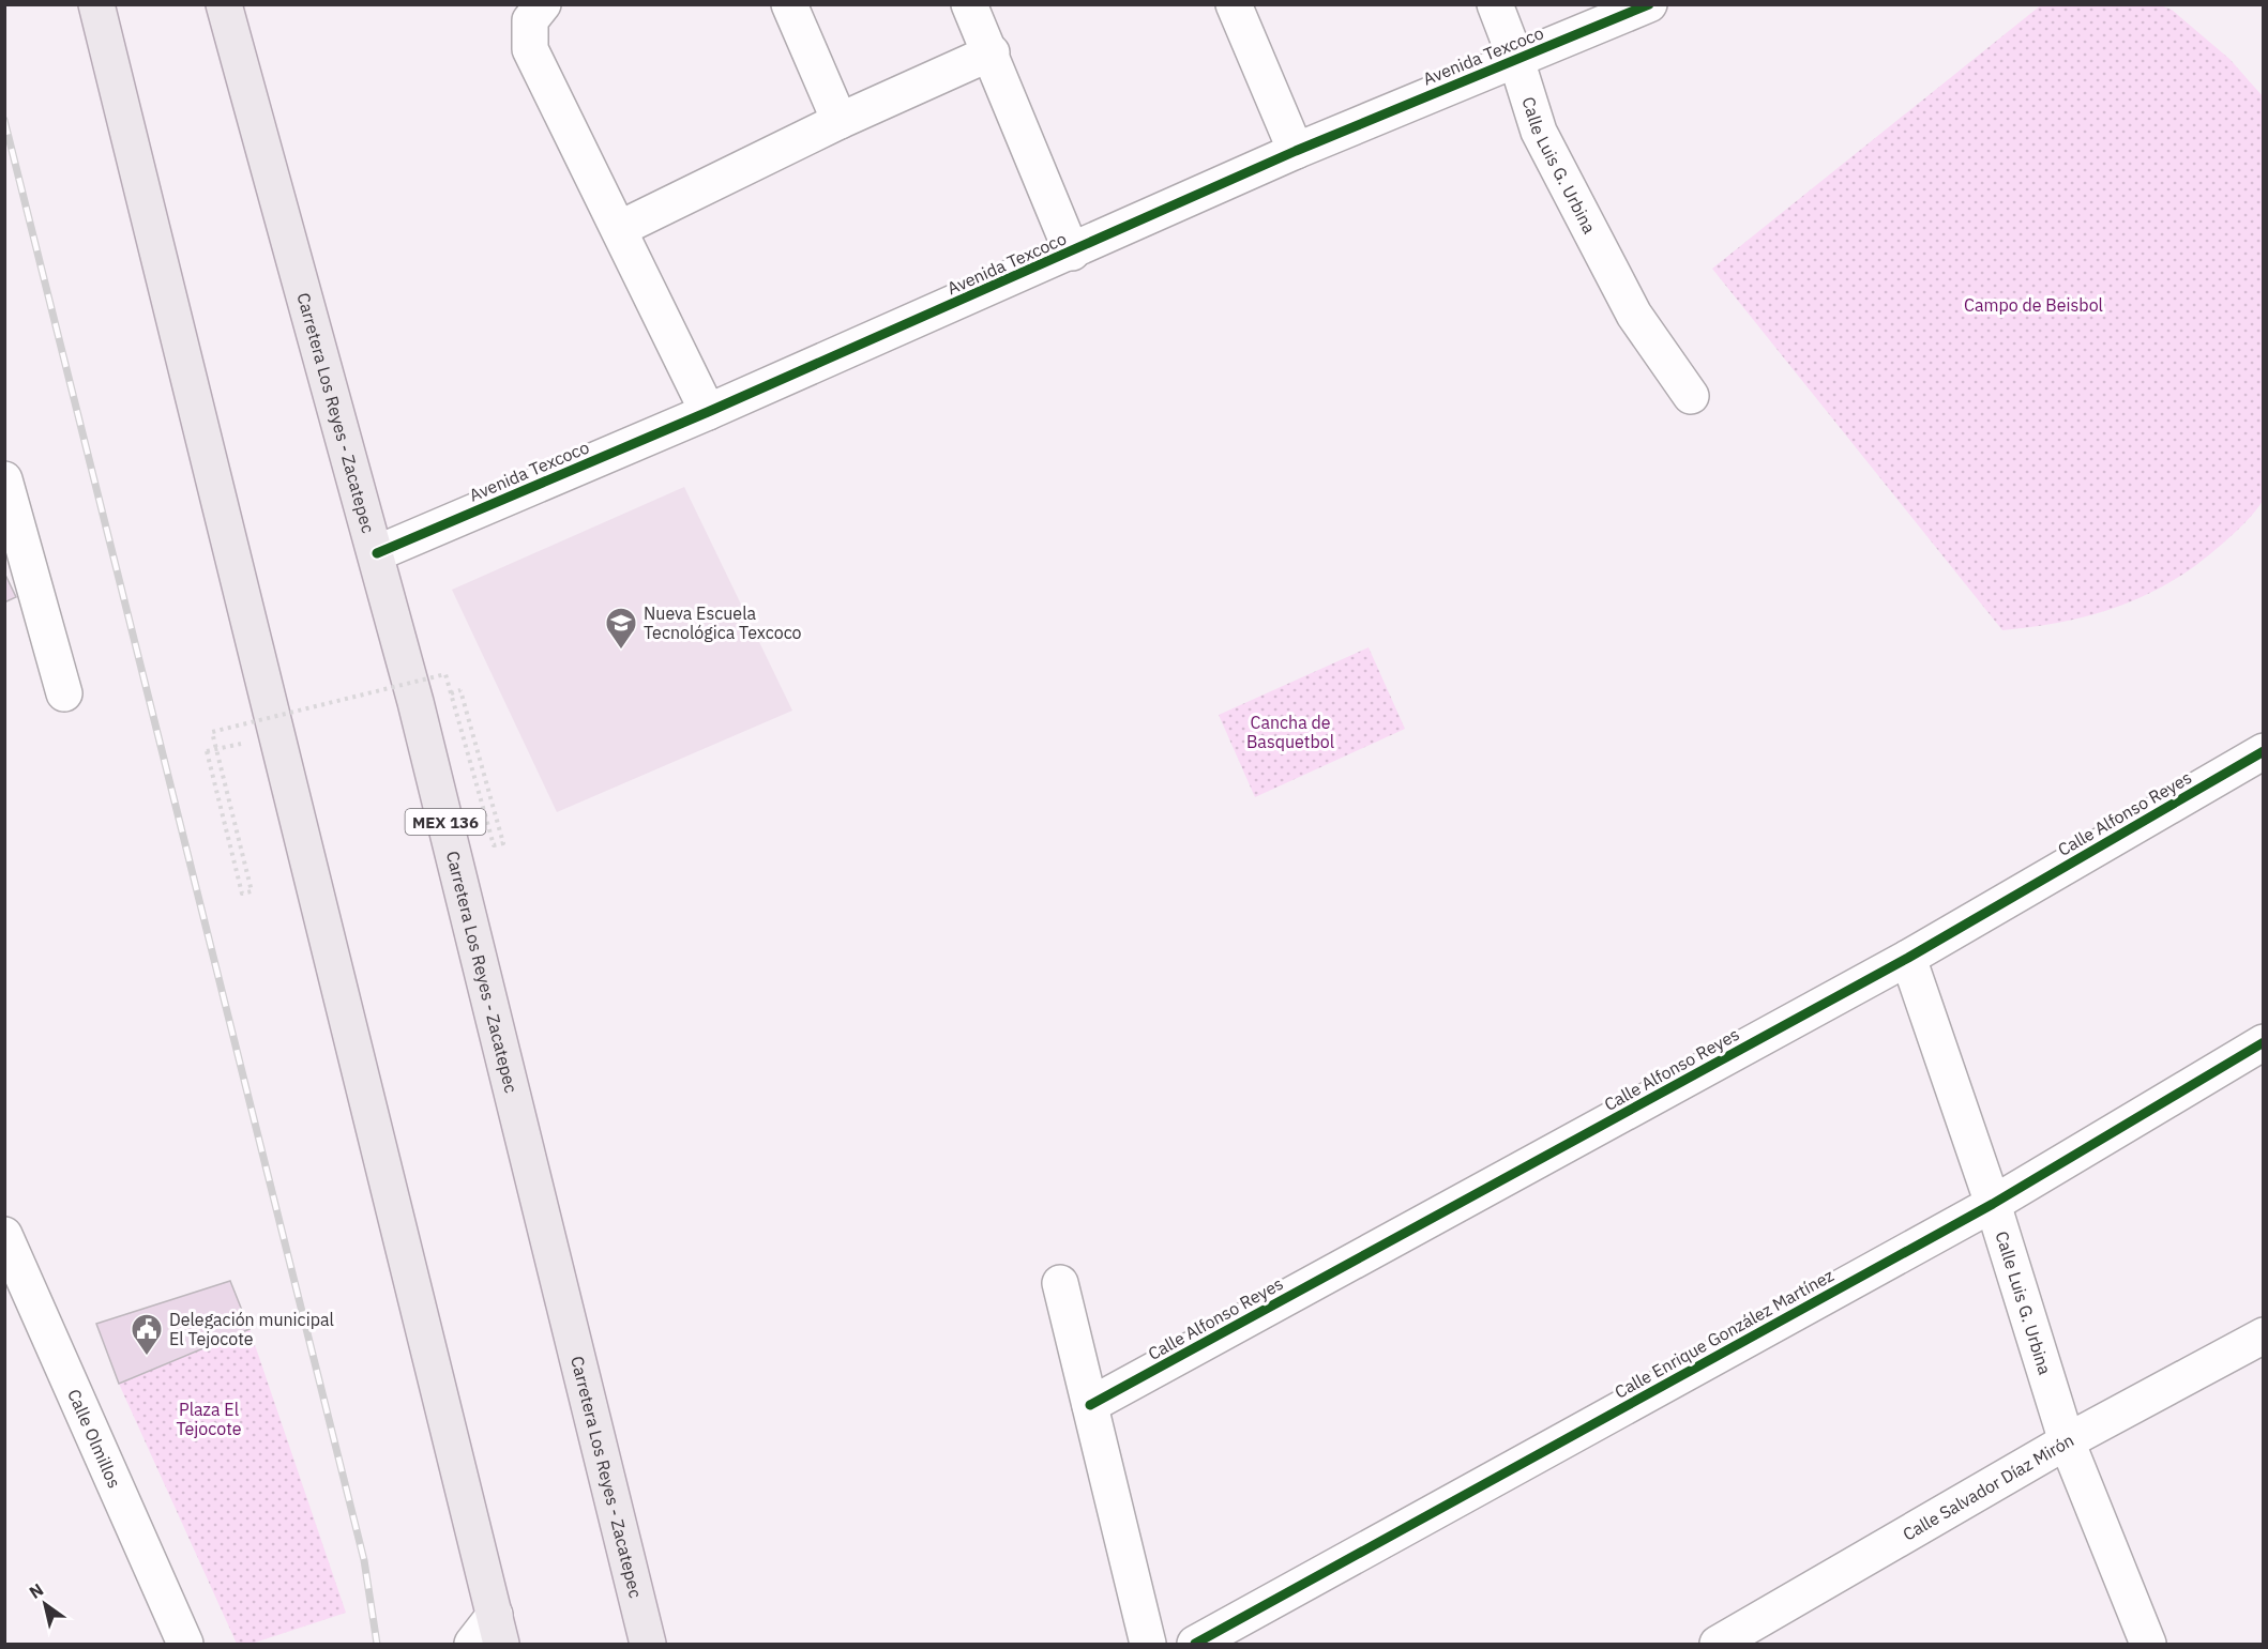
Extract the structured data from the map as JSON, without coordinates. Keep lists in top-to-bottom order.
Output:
{
  "streets": {
    "main road": ["Carretera Los Reyes - Zacatepec", "MEX 136"],
    "street": [
      "Avenida Texcoco",
      "Calle Luis G. Urbina",
      "Calle Alfonso Reyes",
      "Calle Enrique González Martínez",
      "Calle Olmillos",
      "Calle Salvador Díaz Mirón"
    ]
  },
  "crossings": [
    ["Avenida Texcoco", "Calle Luis G. Urbina"],
    ["Avenida Texcoco", "Carretera Los Reyes - Zacatepec"],
    ["Calle Luis G. Urbina", "Calle Alfonso Reyes"],
    ["Calle Luis G. Urbina", "Calle Enrique González Martínez"],
    ["Calle Luis G. Urbina", "Calle Salvador Díaz Mirón"]
  ],
  "parks": ["Campo de Beisbol", "Cancha de Basquetbol", "Plaza El Tejocote"],
  "places": {
    "school or university": ["Nueva Escuela Tecnológica Texcoco"],
    "public building": ["Delegación municipal El Tejocote"]
  },
  "north": "top left"
}
